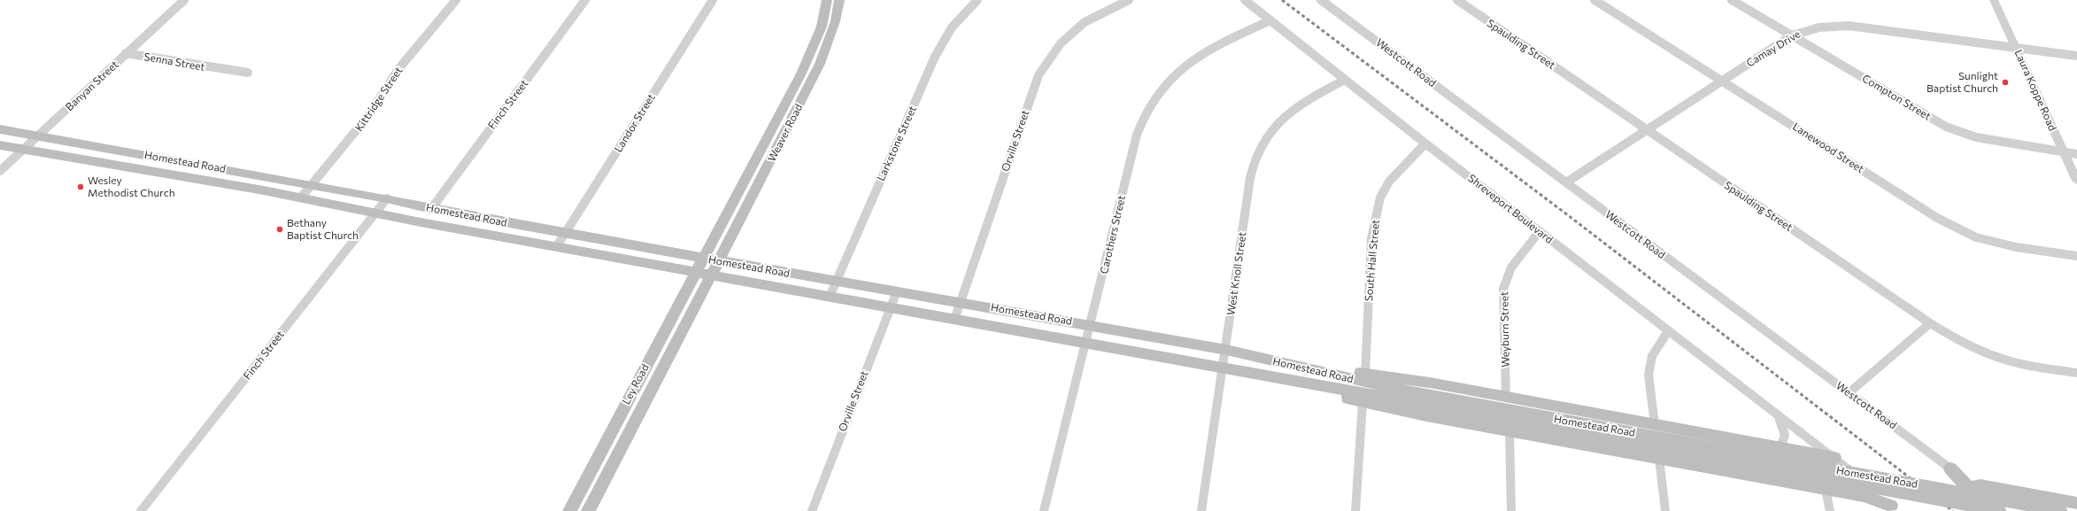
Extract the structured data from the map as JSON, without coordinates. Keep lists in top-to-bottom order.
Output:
{
  "streets": {
    "main road": ["Weaver Road", "Homestead Road", "Ley Road"],
    "street": [
      "Spaulding Street",
      "Camay Drive",
      "Senna Street",
      "Westcott Road",
      "Banyan Street",
      "Laura Koppe Road",
      "Compton Street",
      "Kittridge Street",
      "Finch Street",
      "Landor Street",
      "Orville Street",
      "Larkstone Street",
      "Lanewood Street",
      "Shreveport Boulevard",
      "Carothers Street",
      "South Hall Street",
      "West Knoll Street",
      "Weyburn Street"
    ]
  },
  "crossings": [
    ["Spaulding Street", "Camay Drive"],
    ["Camay Drive", "Westcott Road"],
    ["Camay Drive", "Laura Koppe Road"],
    ["Camay Drive", "Compton Street"],
    ["Camay Drive", "Lanewood Street"],
    ["Senna Street", "Banyan Street"],
    ["Banyan Street", "Homestead Road"],
    ["Laura Koppe Road", "Compton Street"],
    ["Kittridge Street", "Homestead Road"],
    ["Finch Street", "Homestead Road"],
    ["Landor Street", "Homestead Road"],
    ["Weaver Road", "Homestead Road"],
    ["Weaver Road", "Ley Road"],
    ["Orville Street", "Homestead Road"],
    ["Larkstone Street", "Homestead Road"],
    ["Homestead Road", "Carothers Street"],
    ["Homestead Road", "West Knoll Street"],
    ["Homestead Road", "Ley Road"],
    ["Shreveport Boulevard", "Carothers Street"],
    ["Shreveport Boulevard", "South Hall Street"],
    ["Shreveport Boulevard", "West Knoll Street"],
    ["Shreveport Boulevard", "Weyburn Street"]
  ],
  "places": ["Sunlight Baptist Church", "Wesley Methodist Church", "Bethany Baptist Church"]
}
